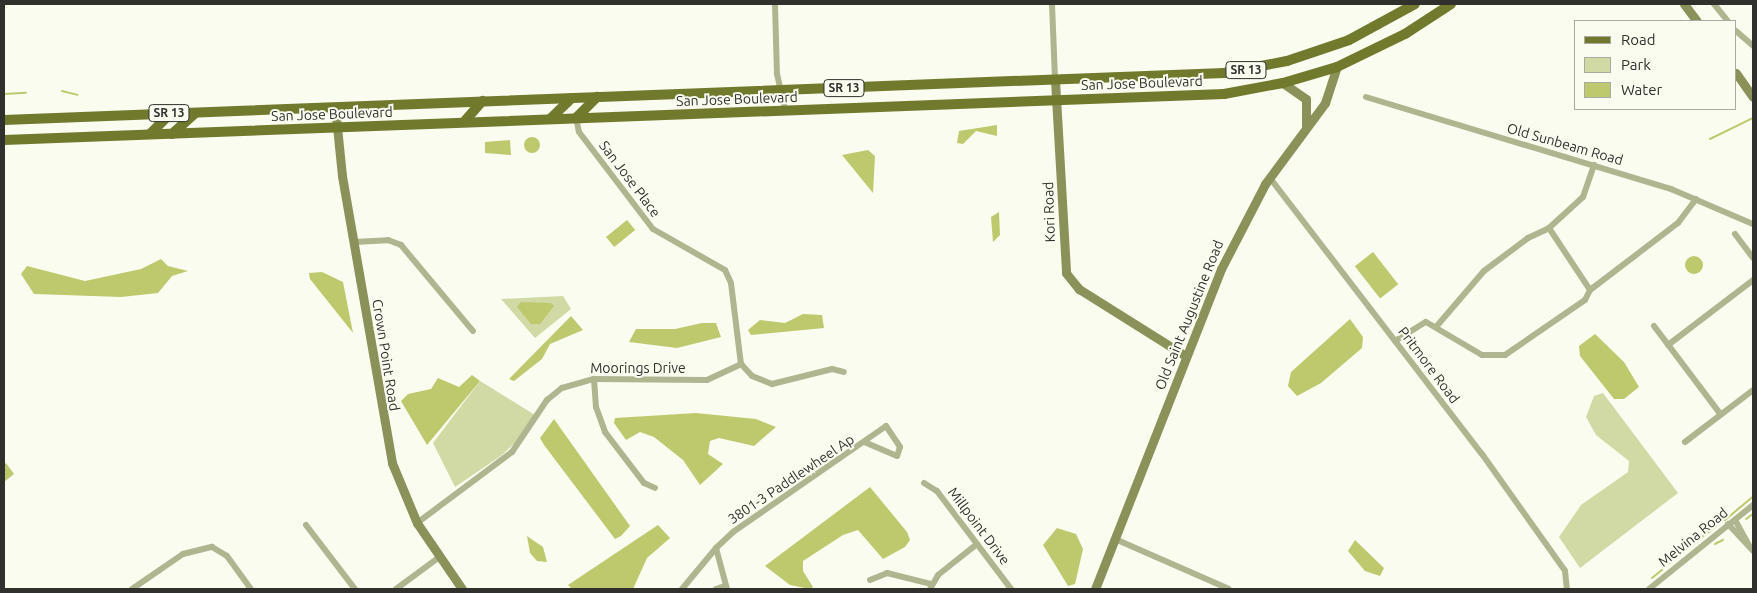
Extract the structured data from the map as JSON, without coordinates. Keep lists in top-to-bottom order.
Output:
{
  "streets": {
    "main road": ["SR 13", "San Jose Boulevard"],
    "street": [
      "Old Sunbeam Road",
      "San Jose Place",
      "Kori Road",
      "Old Saint Augustine Road",
      "Crown Point Road",
      "Pritmore Road",
      "Moorings Drive",
      "3801-3 Paddlewheel Ap",
      "Millpoint Drive",
      "Melvina Road"
    ]
  },
  "crossings": [
    ["San Jose Boulevard", "San Jose Place"],
    ["San Jose Boulevard", "Kori Road"],
    ["San Jose Boulevard", "Old Saint Augustine Road"],
    ["San Jose Boulevard", "Crown Point Road"],
    ["San Jose Place", "Moorings Drive"],
    ["Kori Road", "Old Saint Augustine Road"],
    ["Old Saint Augustine Road", "Pritmore Road"],
    ["Crown Point Road", "Moorings Drive"]
  ],
  "legend": ["Road", "Park", "Water"]
}
